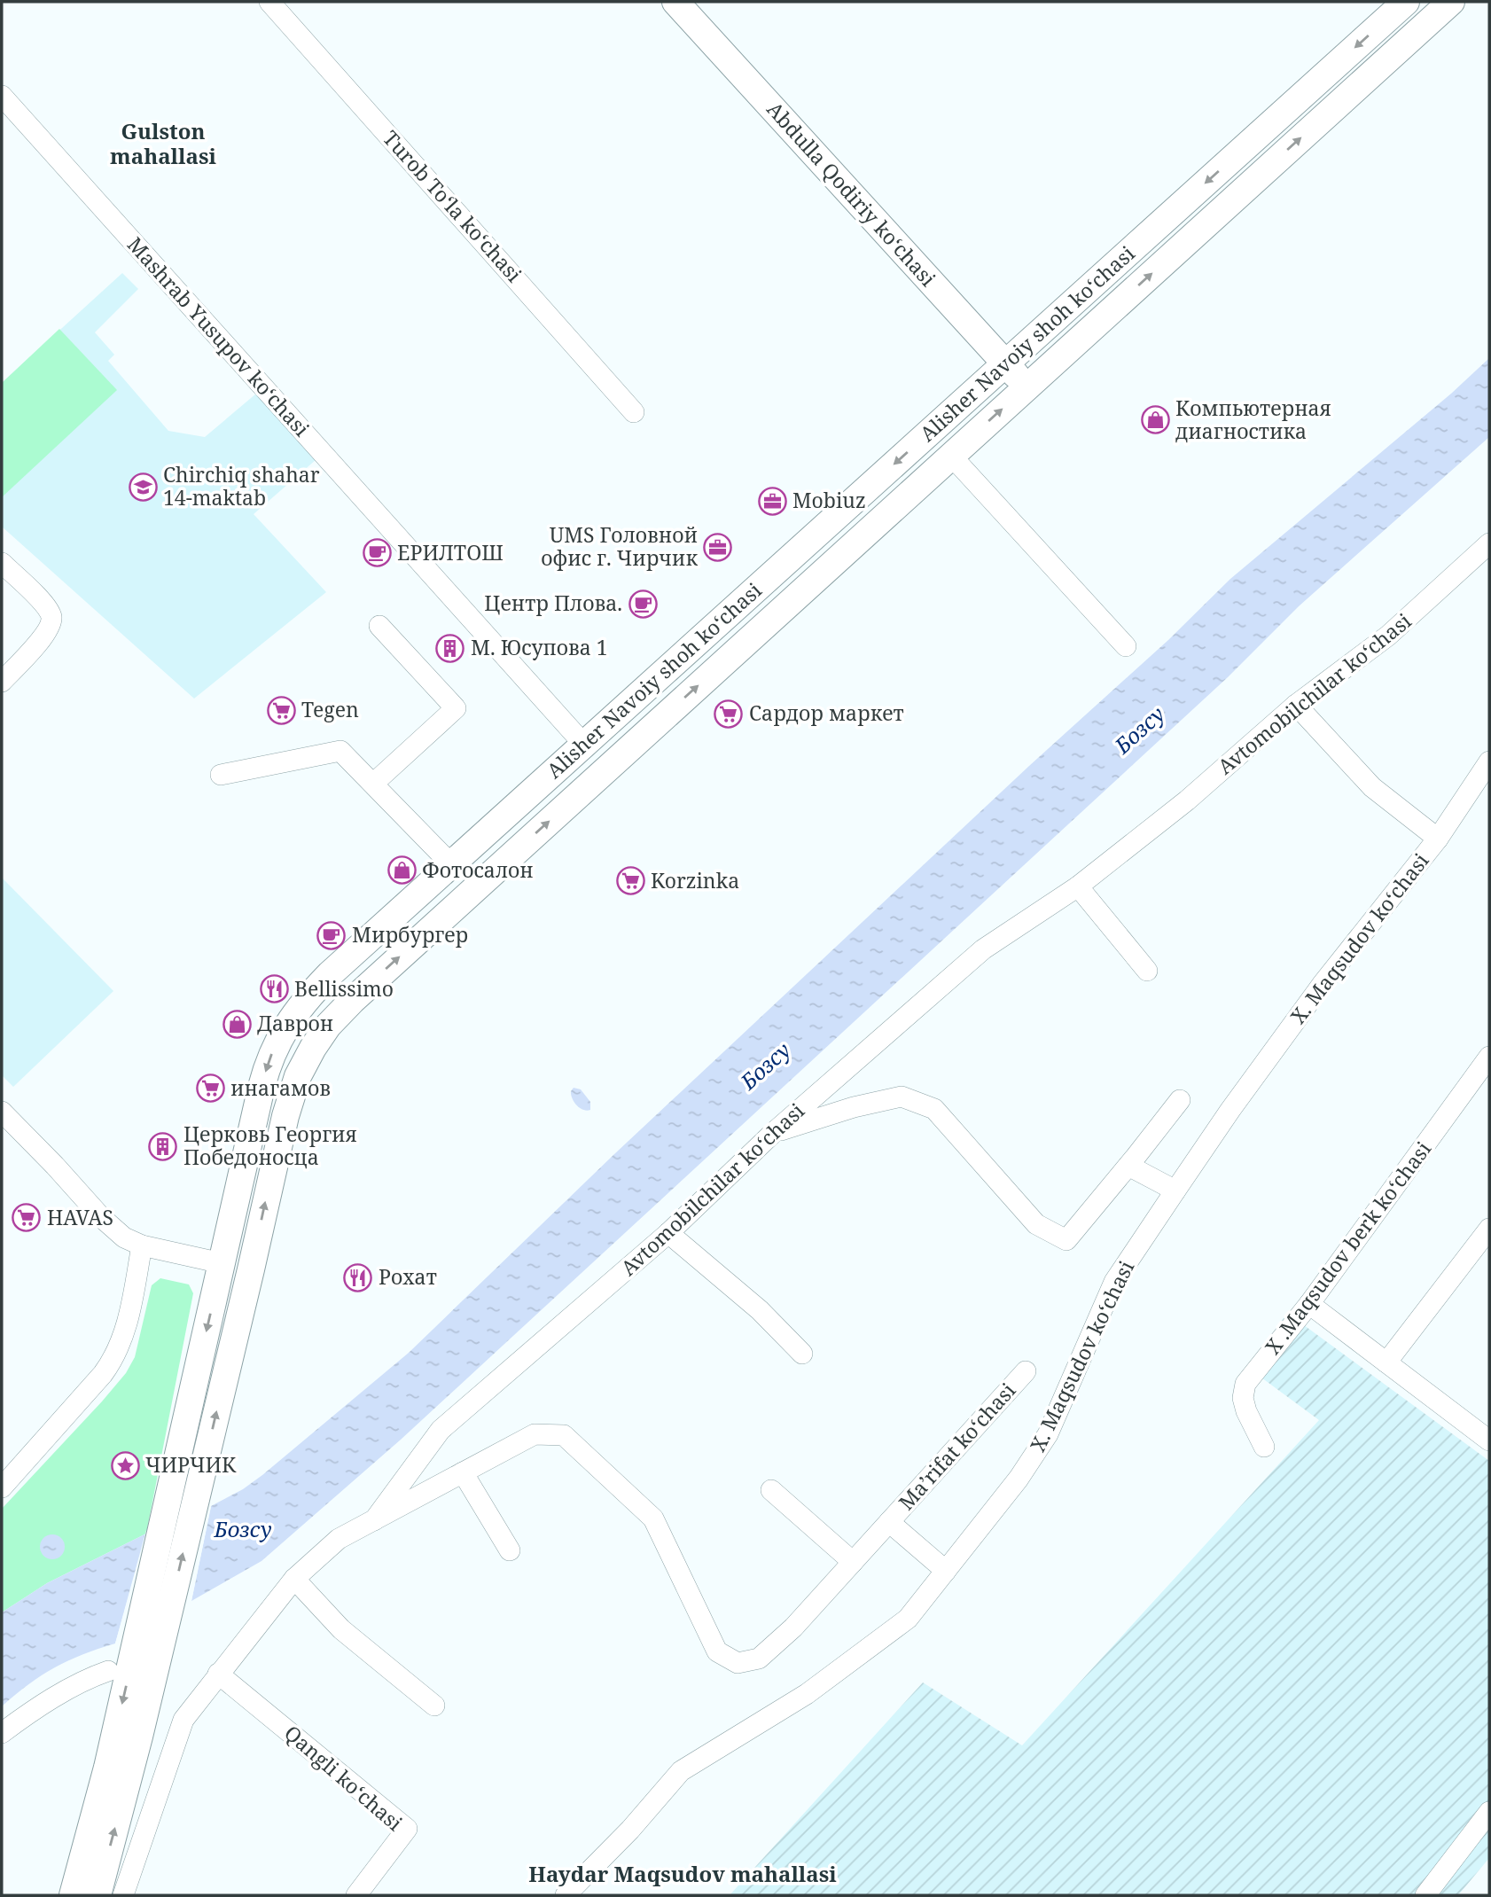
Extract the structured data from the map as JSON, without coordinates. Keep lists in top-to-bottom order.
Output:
{
  "streets": {
    "main road": ["Abdulla Qodiriy ko‘chasi", "Alisher Navoiy shoh koʻchasi"],
    "street": [
      "Turob To‘la ko‘chasi",
      "Mashrab Yusupov ko‘chasi",
      "Avtomobilchilar ko‘chasi",
      "X. Maqsudov ko‘chasi",
      "X .Maqsudov berk ko‘chasi",
      "Maʼrifat ko‘chasi",
      "Qangli ko‘chasi"
    ]
  },
  "crossings": [
    ["Abdulla Qodiriy ko‘chasi", "Alisher Navoiy shoh koʻchasi"],
    ["Mashrab Yusupov ko‘chasi", "Alisher Navoiy shoh koʻchasi"],
    ["Avtomobilchilar ko‘chasi", "Maʼrifat ko‘chasi"],
    ["X. Maqsudov ko‘chasi", "Maʼrifat ko‘chasi"]
  ],
  "districts": ["Gulston mahallasi", "Haydar Maqsudov mahallasi"],
  "water": ["Бозсу"],
  "places": {
    "shop": ["Компьютерная диагностика", "Фотосалон", "Даврон"],
    "school or university": ["Chirchiq shahar 14-maktab"],
    "office": ["Mobiuz", "UMS Головной офис г. Чирчик"],
    "cafe": ["ЕРИЛТОШ", "Центр Плова.", "Мирбургер"],
    "building": ["М. Юсупова 1", "Церковь Георгия Победоносца"],
    "supermarket": [
      "Tegen",
      "Сардор маркет",
      "Korzinka",
      "инагамов",
      "HAVAS"
    ],
    "restaurant": ["Bellissimo", "Рохат"],
    "place": ["ЧИРЧИК"]
  }
}
